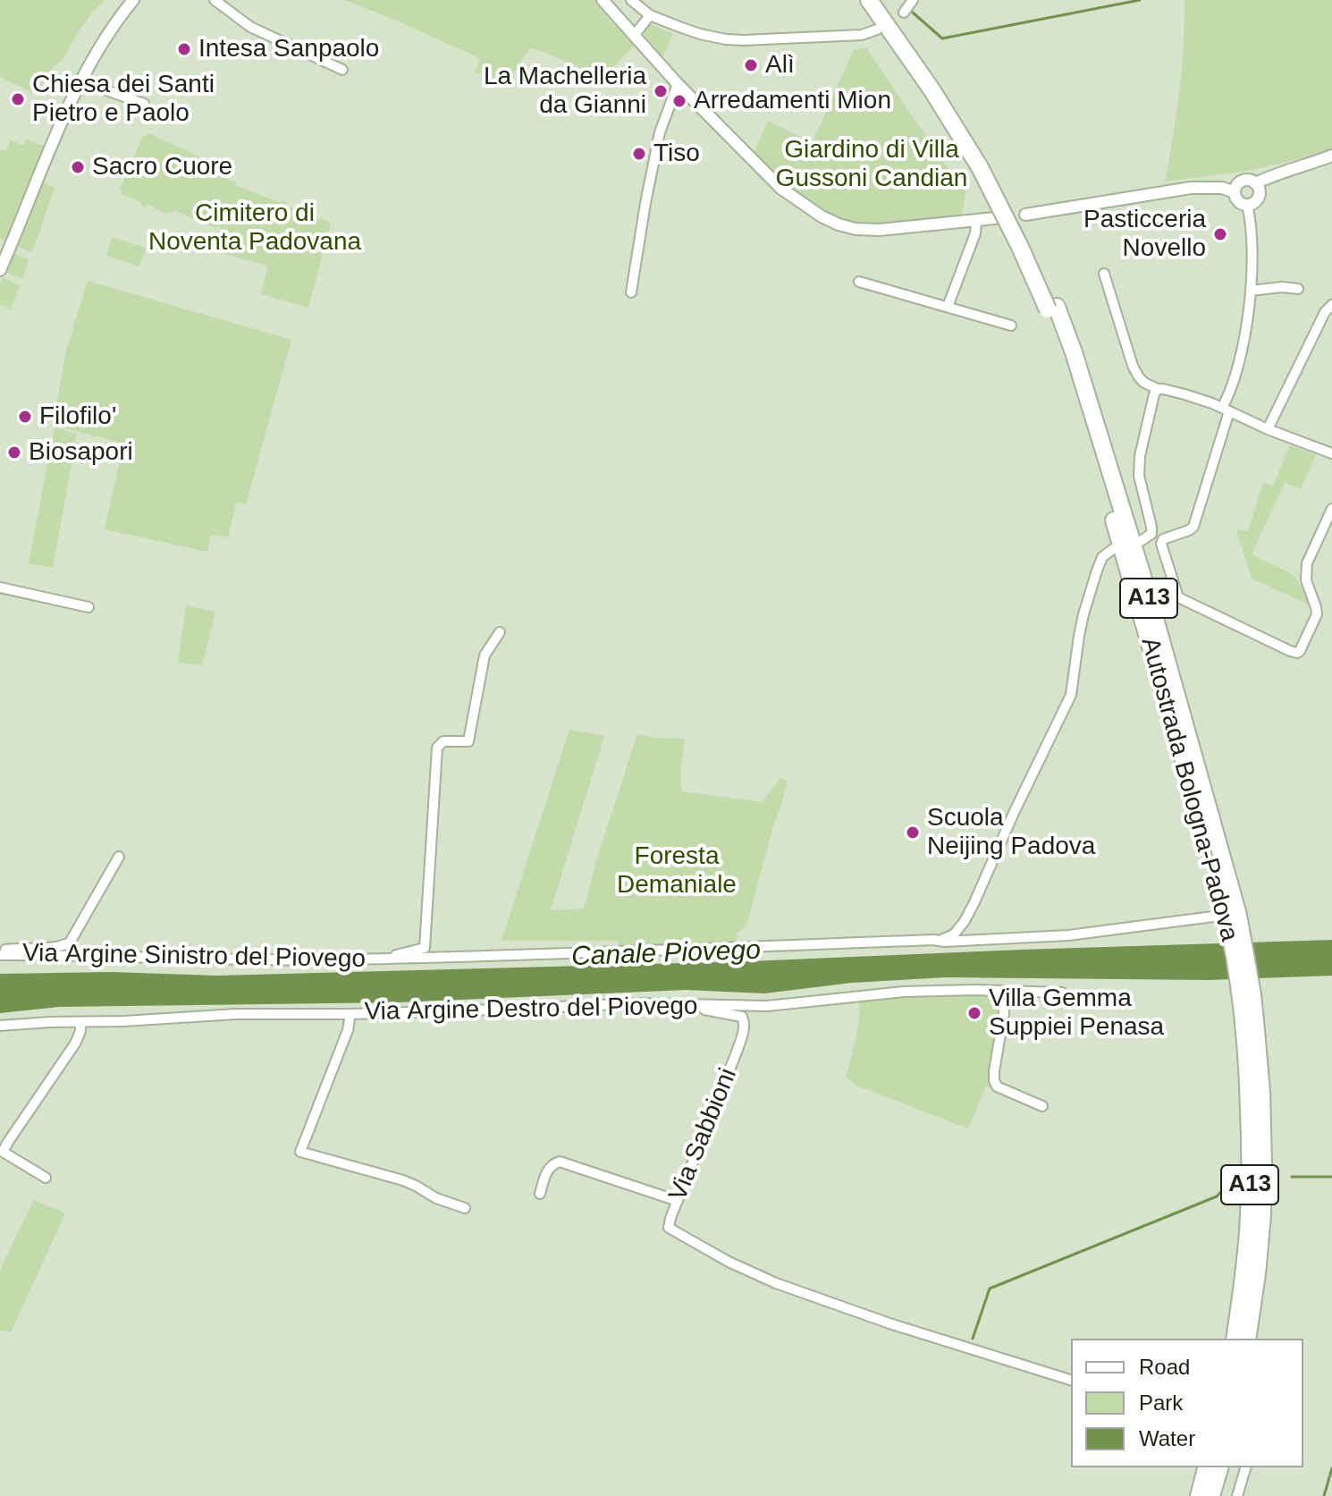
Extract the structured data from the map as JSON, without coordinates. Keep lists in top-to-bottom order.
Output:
{
  "streets": {
    "highway": ["A13", "Autostrada Bologna-Padova"],
    "street": ["Via Argine Sinistro del Piovego", "Via Argine Destro del Piovego", "Via Sabbioni"]
  },
  "crossings": [
    ["Via Argine Destro del Piovego", "Via Sabbioni"]
  ],
  "water": ["Canale Piovego"],
  "parks": ["Giardino di Villa Gussoni Candian", "Cimitero di Noventa Padovana", "Foresta Demaniale"],
  "places": [
    "Intesa Sanpaolo",
    "Alì",
    "La Machelleria da Gianni",
    "Chiesa dei Santi Pietro e Paolo",
    "Arredamenti Mion",
    "Tiso",
    "Sacro Cuore",
    "Pasticceria Novello",
    "Filofilo'",
    "Biosapori",
    "Scuola Neijing Padova",
    "Villa Gemma Suppiei Penasa"
  ],
  "legend": ["Road", "Park", "Water"]
}
